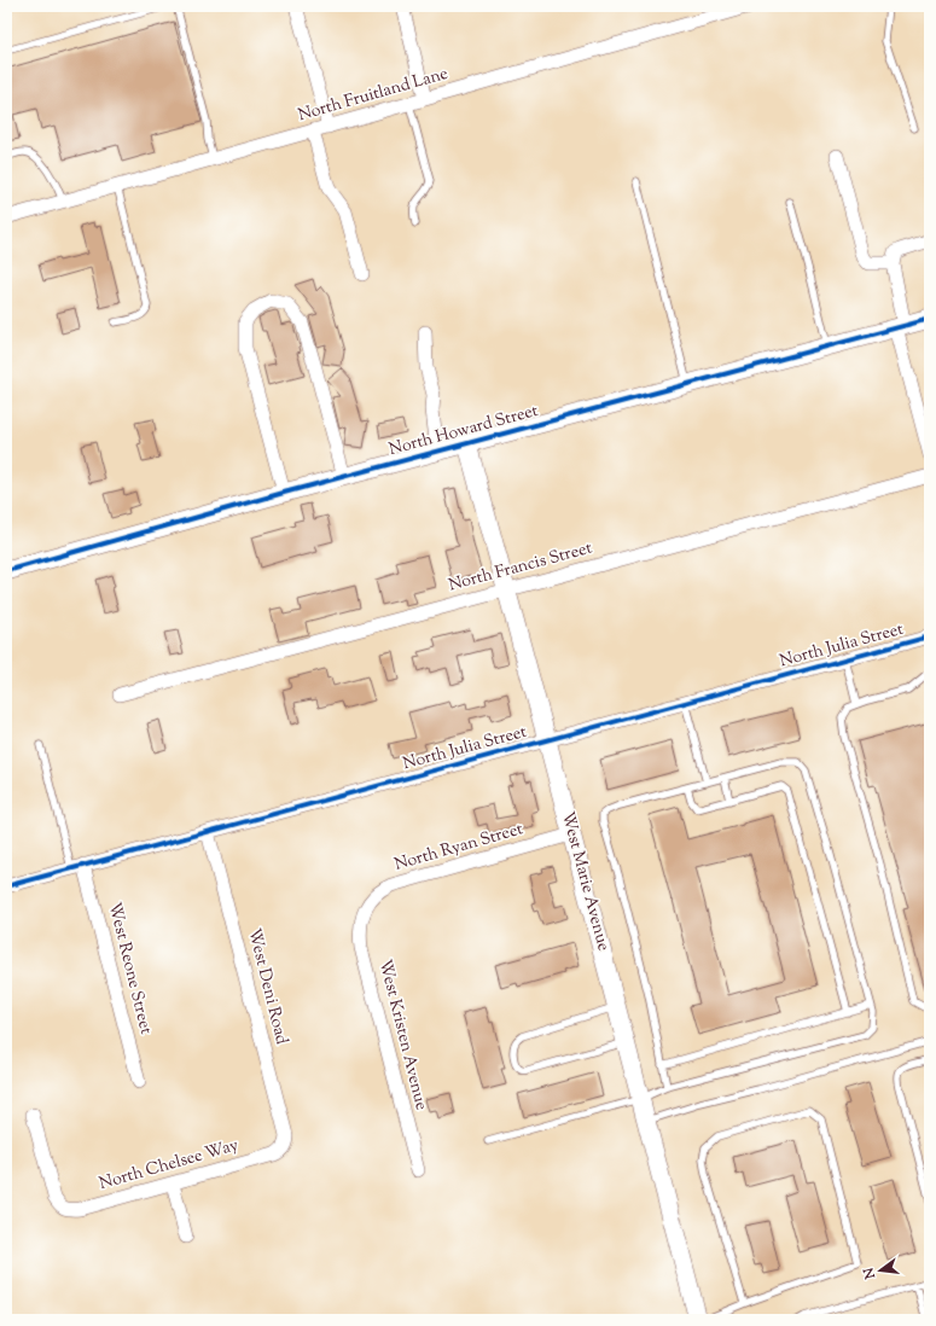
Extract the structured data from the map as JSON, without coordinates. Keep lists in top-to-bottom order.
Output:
{
  "streets": {
    "street": [
      "North Fruitland Lane",
      "North Howard Street",
      "North Francis Street",
      "North Julia Street",
      "North Ryan Street",
      "West Marie Avenue",
      "West Reone Street",
      "West Deni Road",
      "West Kristen Avenue",
      "North Chelsee Way"
    ]
  },
  "crossings": [
    ["North Howard Street", "West Marie Avenue"],
    ["North Francis Street", "West Marie Avenue"],
    ["North Julia Street", "West Marie Avenue"],
    ["North Julia Street", "West Reone Street"],
    ["North Julia Street", "West Deni Road"],
    ["North Ryan Street", "West Marie Avenue"],
    ["North Ryan Street", "West Kristen Avenue"],
    ["West Deni Road", "North Chelsee Way"]
  ],
  "north": "left"
}
